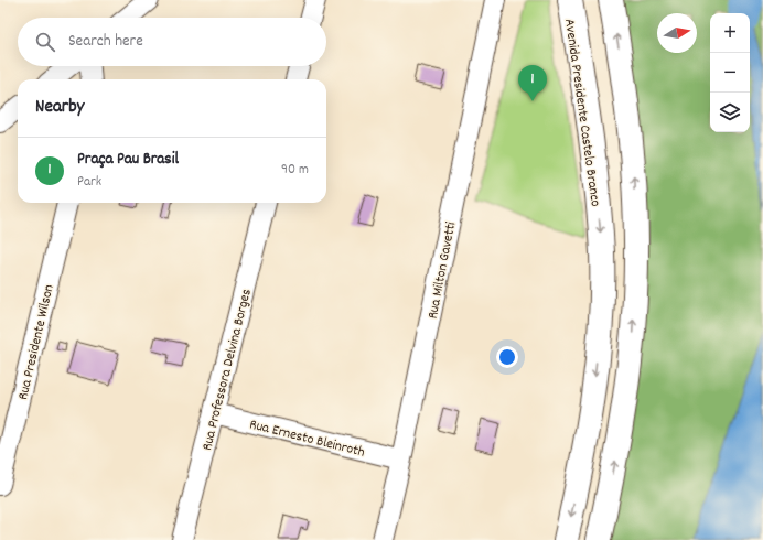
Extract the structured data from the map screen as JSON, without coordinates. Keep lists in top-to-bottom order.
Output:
{
  "streets": {
    "main road": ["Avenida Presidente Castelo Branco"],
    "street": [
      "Rua Milton Gavetti",
      "Rua Presidente Wilson",
      "Rua Professora Delvina Borges",
      "Rua Ernesto Bleinroth"
    ]
  },
  "crossings": [
    ["Rua Milton Gavetti", "Rua Ernesto Bleinroth"],
    ["Rua Professora Delvina Borges", "Rua Ernesto Bleinroth"]
  ],
  "north": "right",
  "page": {
    "map_buttons": ["+", "−"],
    "search": "Search here",
    "pins": "1",
    "heading": "Nearby",
    "list": [
      {
        "mark": "1",
        "name": "Praça Pau Brasil",
        "note": "Park",
        "value": "90 m"
      }
    ]
  }
}
